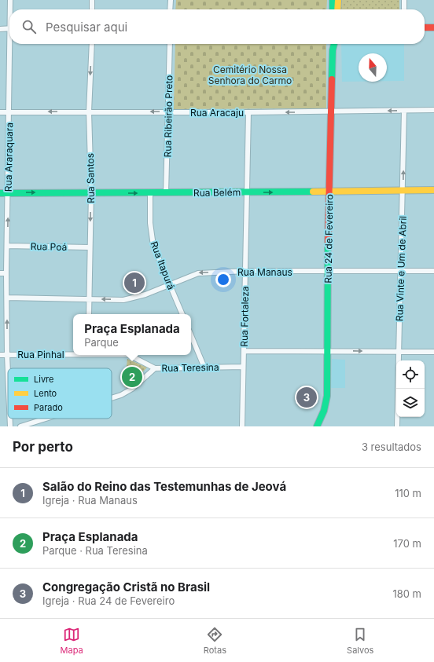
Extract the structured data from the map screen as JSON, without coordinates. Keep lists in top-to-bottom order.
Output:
{
  "streets": {
    "main road": ["Rua Belém", "Rua 24 de Fevereiro"],
    "street": [
      "Rua Aracaju",
      "Rua Ribeirão Preto",
      "Rua Araraquara",
      "Rua Santos",
      "Rua Poá",
      "Rua Itapurá",
      "Rua Vinte e Um de Abril",
      "Rua Manaus",
      "Rua Fortaleza",
      "Rua Pinhal",
      "Rua Teresina"
    ]
  },
  "crossings": [
    ["Rua Aracaju", "Rua Ribeirão Preto"],
    ["Rua Aracaju", "Rua Araraquara"],
    ["Rua Aracaju", "Rua Santos"],
    ["Rua Aracaju", "Rua 24 de Fevereiro"],
    ["Rua Aracaju", "Rua Vinte e Um de Abril"],
    ["Rua Aracaju", "Rua Fortaleza"],
    ["Rua Ribeirão Preto", "Rua Belém"],
    ["Rua Araraquara", "Rua Belém"],
    ["Rua Araraquara", "Rua Poá"],
    ["Rua Araraquara", "Rua Manaus"],
    ["Rua Araraquara", "Rua Pinhal"],
    ["Rua Santos", "Rua Belém"],
    ["Rua Santos", "Rua Poá"],
    ["Rua Santos", "Rua Manaus"],
    ["Rua Belém", "Rua 24 de Fevereiro"],
    ["Rua Belém", "Rua Itapurá"],
    ["Rua Belém", "Rua Vinte e Um de Abril"],
    ["Rua Belém", "Rua Fortaleza"],
    ["Rua 24 de Fevereiro", "Rua Manaus"],
    ["Rua Itapurá", "Rua Manaus"],
    ["Rua Vinte e Um de Abril", "Rua Manaus"],
    ["Rua Manaus", "Rua Fortaleza"],
    ["Rua Fortaleza", "Rua Teresina"],
    ["Rua Pinhal", "Rua Teresina"]
  ],
  "one_way": [
    "Rua Aracaju",
    "Rua Santos",
    "Rua Belém",
    "Rua Manaus"
  ],
  "parks": ["Cemitério Nossa Senhora do Carmo"],
  "legend": ["Livre", "Lento", "Parado"],
  "north": "top",
  "page": {
    "search": "Pesquisar aqui",
    "pins": ["1", "2", "3"],
    "popup": ["Praça Esplanada", "Parque"],
    "heading": ["Por perto", "3 resultados"],
    "list": [
      {
        "mark": "1",
        "name": "Salão do Reino das Testemunhas de Jeová",
        "note": "Igreja · Rua Manaus",
        "value": "110 m"
      },
      {
        "mark": "2",
        "name": "Praça Esplanada",
        "note": "Parque · Rua Teresina",
        "value": "170 m"
      },
      {
        "mark": "3",
        "name": "Congregação Cristã no Brasil",
        "note": "Igreja · Rua 24 de Fevereiro",
        "value": "180 m"
      }
    ],
    "nav": ["Mapa", "Rotas", "Salvos"]
  }
}
